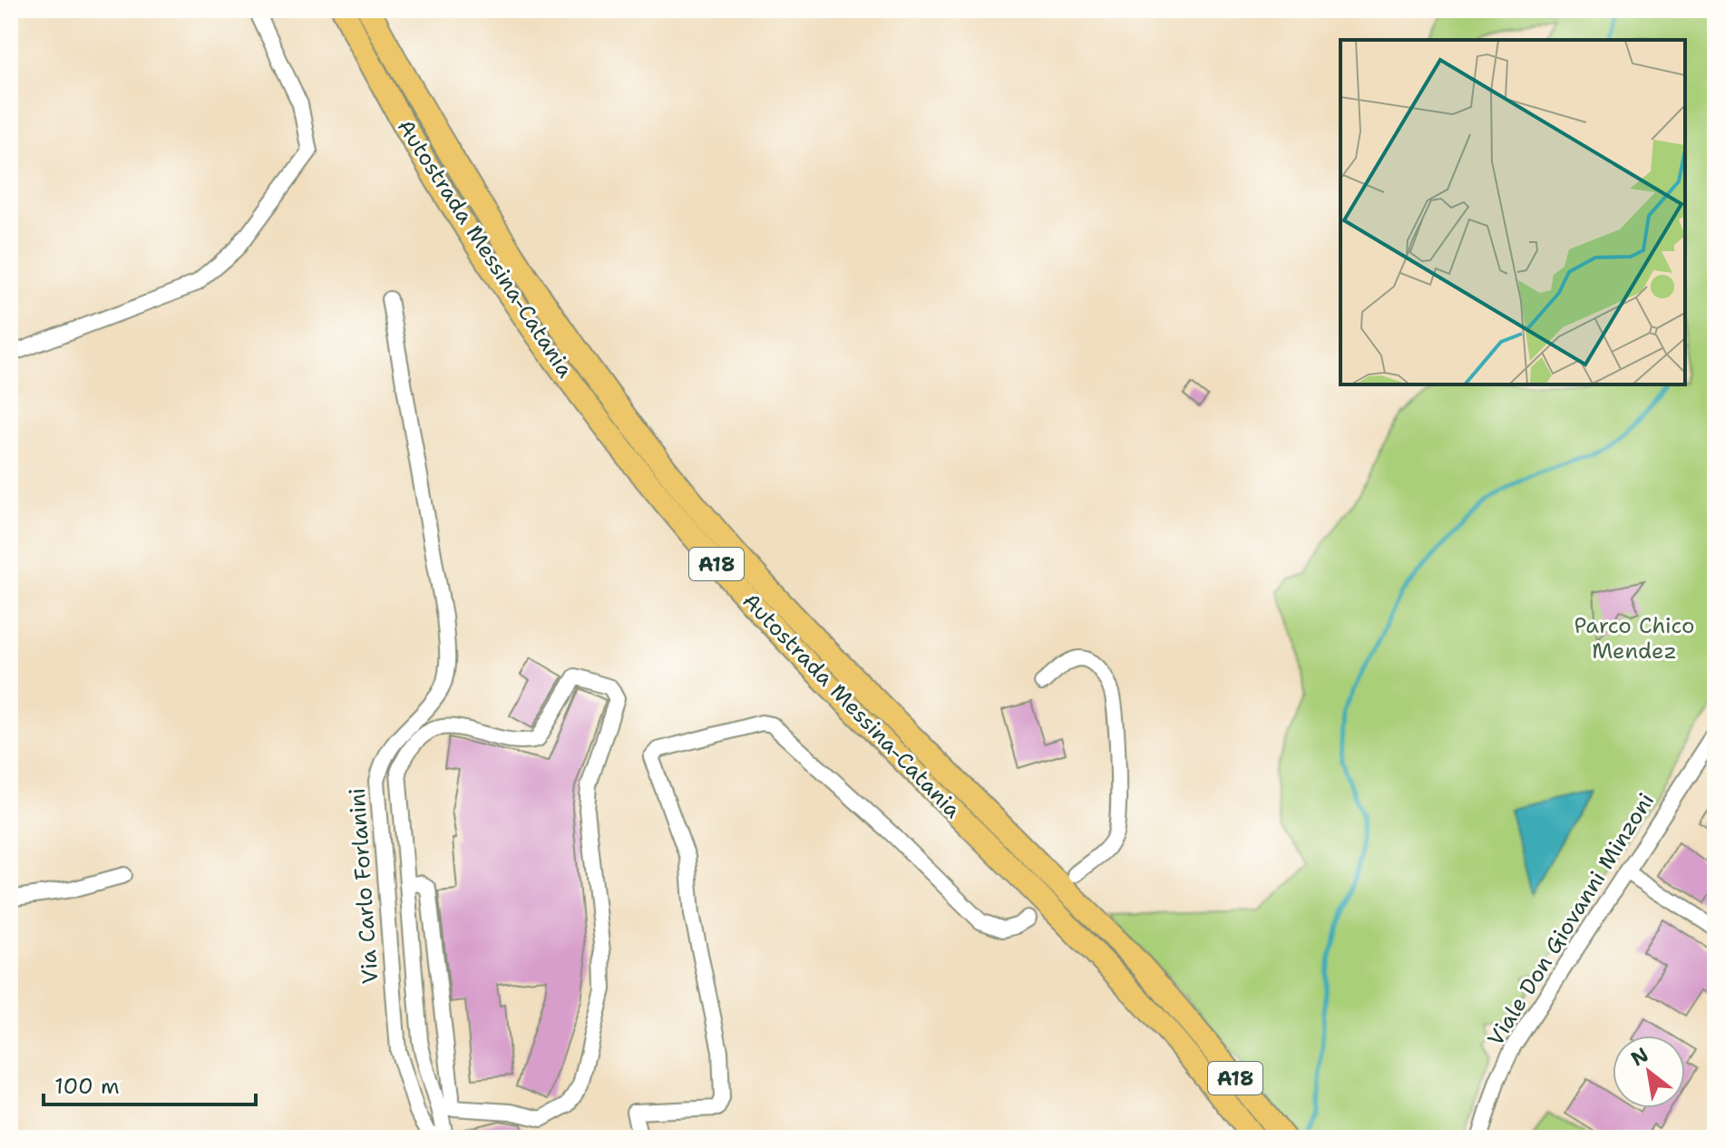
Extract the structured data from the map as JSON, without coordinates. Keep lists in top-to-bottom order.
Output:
{
  "streets": {
    "highway": ["Autostrada Messina-Catania", "A18"],
    "street": ["Via Carlo Forlanini", "Viale Don Giovanni Minzoni"]
  },
  "parks": ["Parco Chico Mendez"],
  "scale_bar": "100 m",
  "north": "top left"
}
